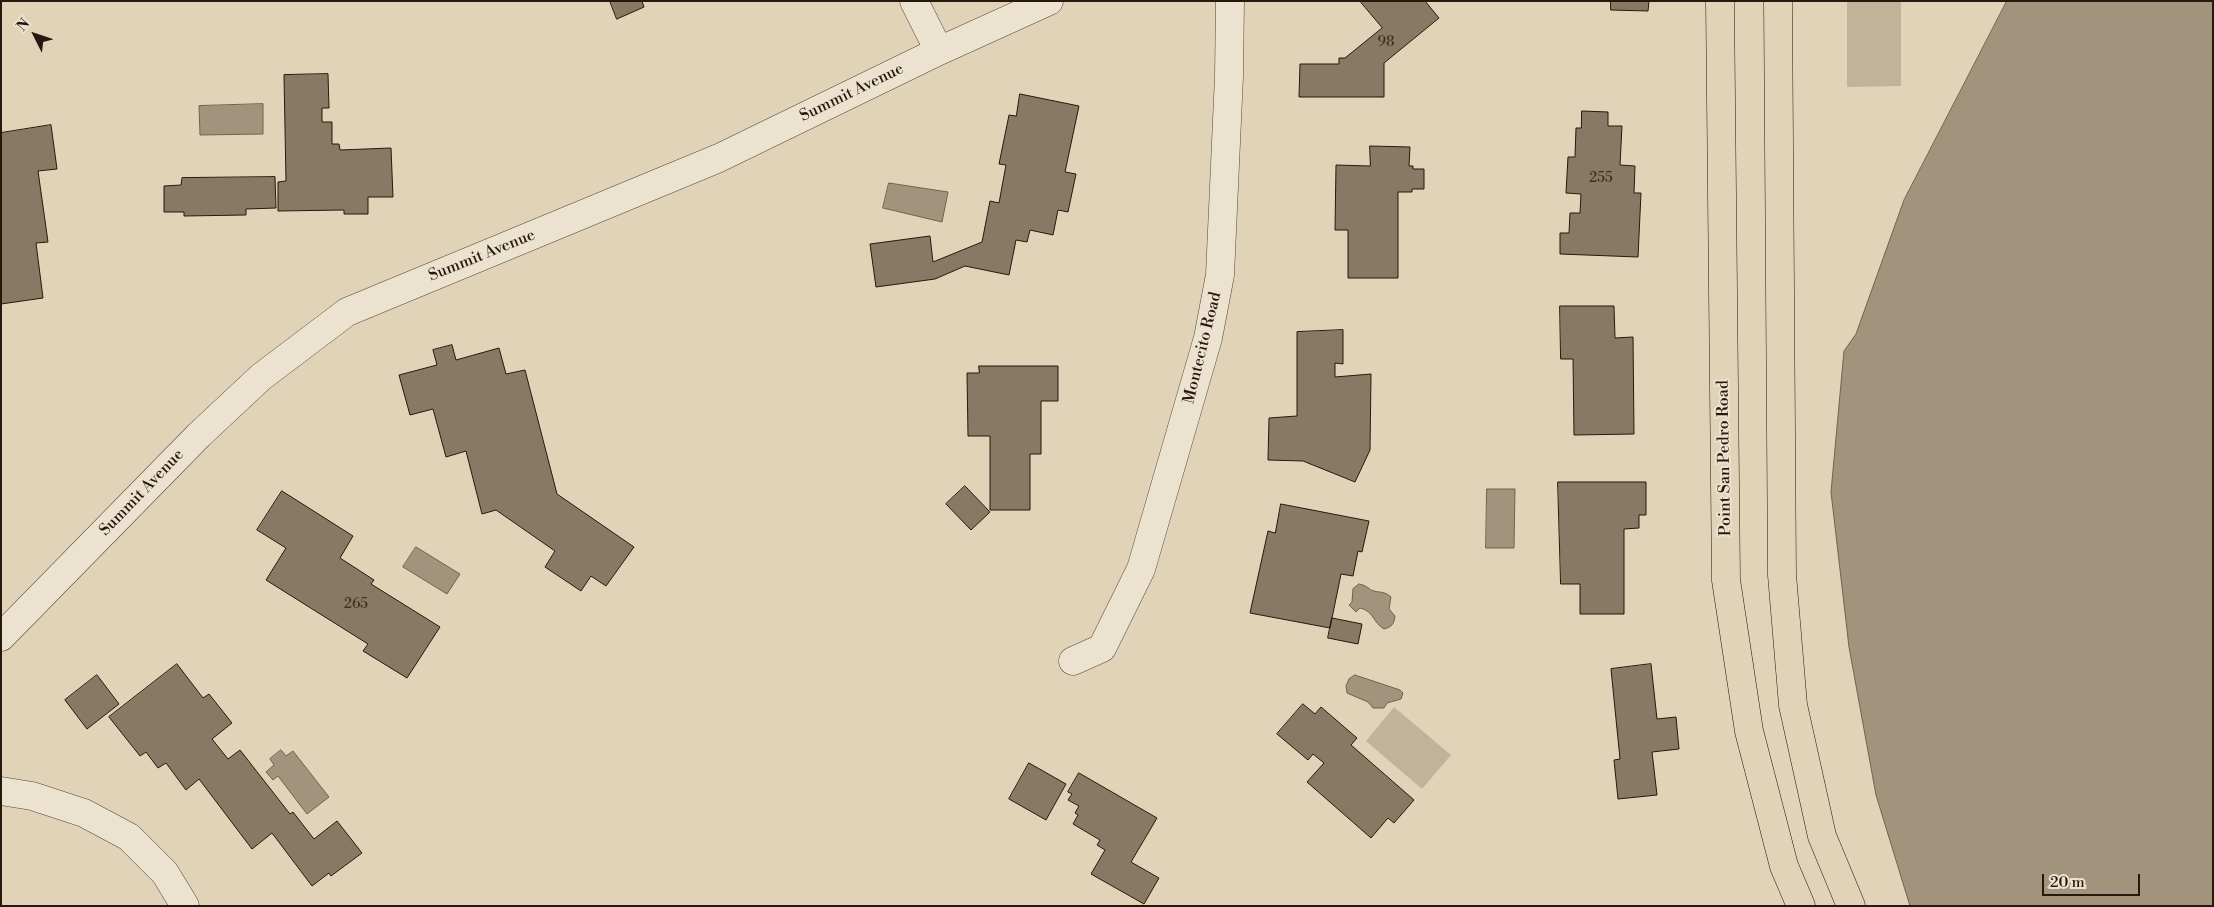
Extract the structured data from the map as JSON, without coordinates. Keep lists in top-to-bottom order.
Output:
{
  "streets": {
    "main road": ["Point San Pedro Road"],
    "street": ["Summit Avenue", "Montecito Road"]
  },
  "house_numbers": ["98", "255", "265"],
  "scale_bar": "20 m",
  "north": "top left"
}
